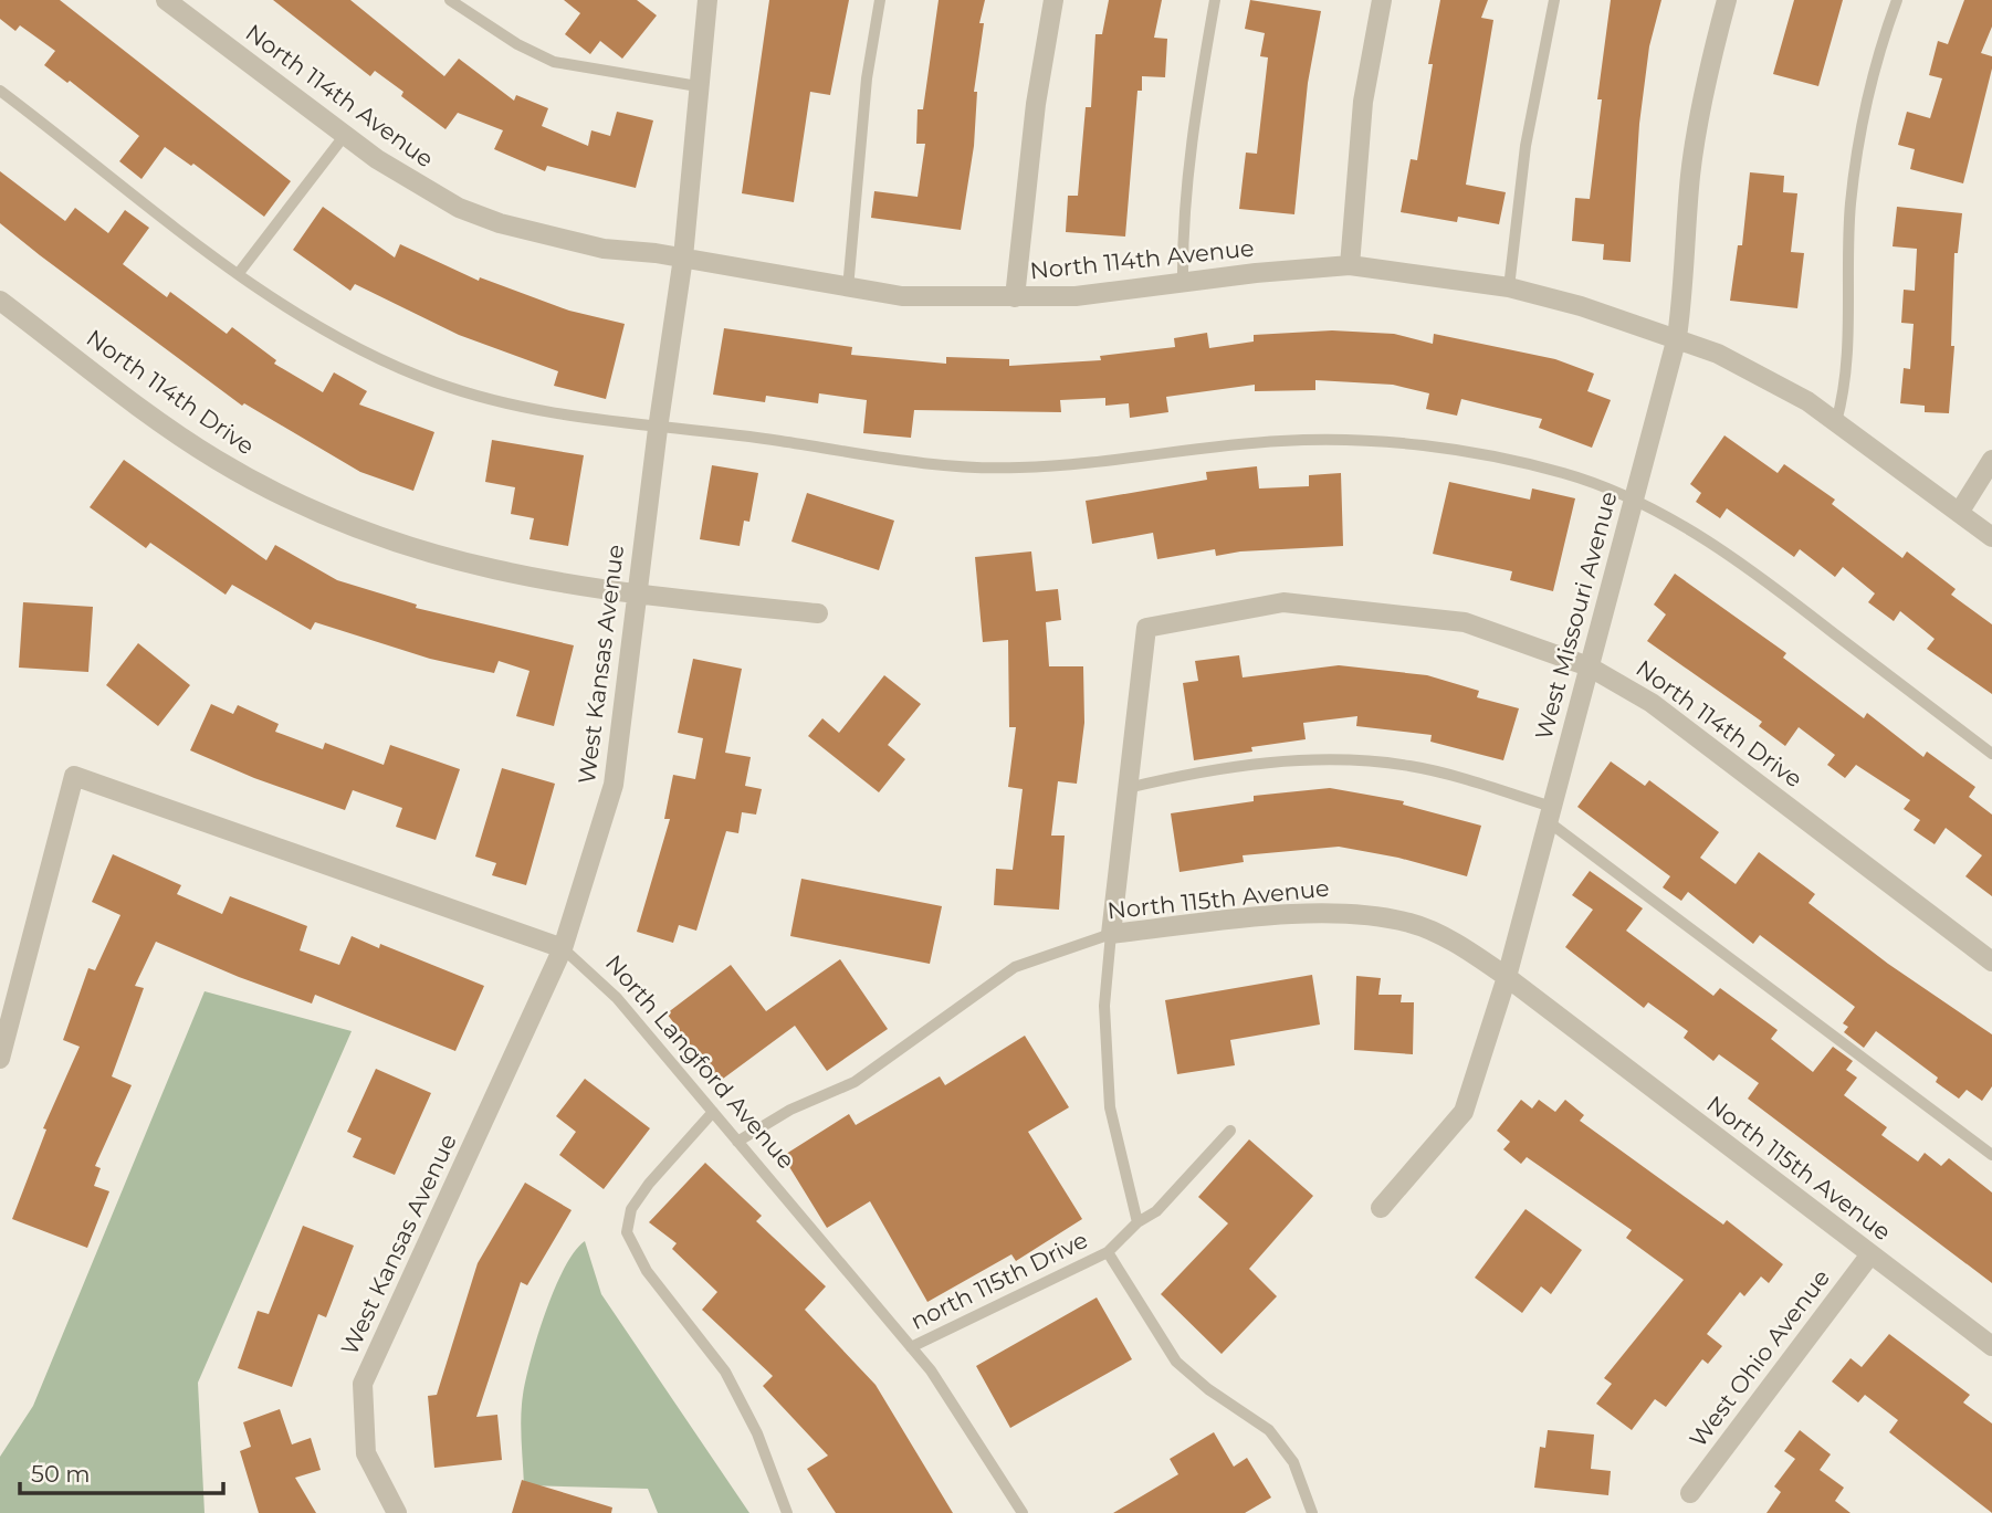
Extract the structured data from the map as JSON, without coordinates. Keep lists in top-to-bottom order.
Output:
{
  "streets": {
    "street": [
      "North 114th Avenue",
      "North 114th Drive",
      "West Missouri Avenue",
      "West Kansas Avenue",
      "North 115th Avenue",
      "North Langford Avenue",
      "West Ohio Avenue"
    ],
    "lane": ["north 115th Drive"]
  },
  "crossings": [
    ["North 114th Avenue", "West Missouri Avenue"],
    ["North 114th Avenue", "West Kansas Avenue"],
    ["North 114th Drive", "West Missouri Avenue"],
    ["North 114th Drive", "West Kansas Avenue"],
    ["West Missouri Avenue", "North 115th Avenue"],
    ["West Kansas Avenue", "North Langford Avenue"],
    ["North 115th Avenue", "North Langford Avenue"],
    ["North 115th Avenue", "West Ohio Avenue"],
    ["North Langford Avenue", "north 115th Drive"]
  ],
  "scale_bar": "50 m"
}
